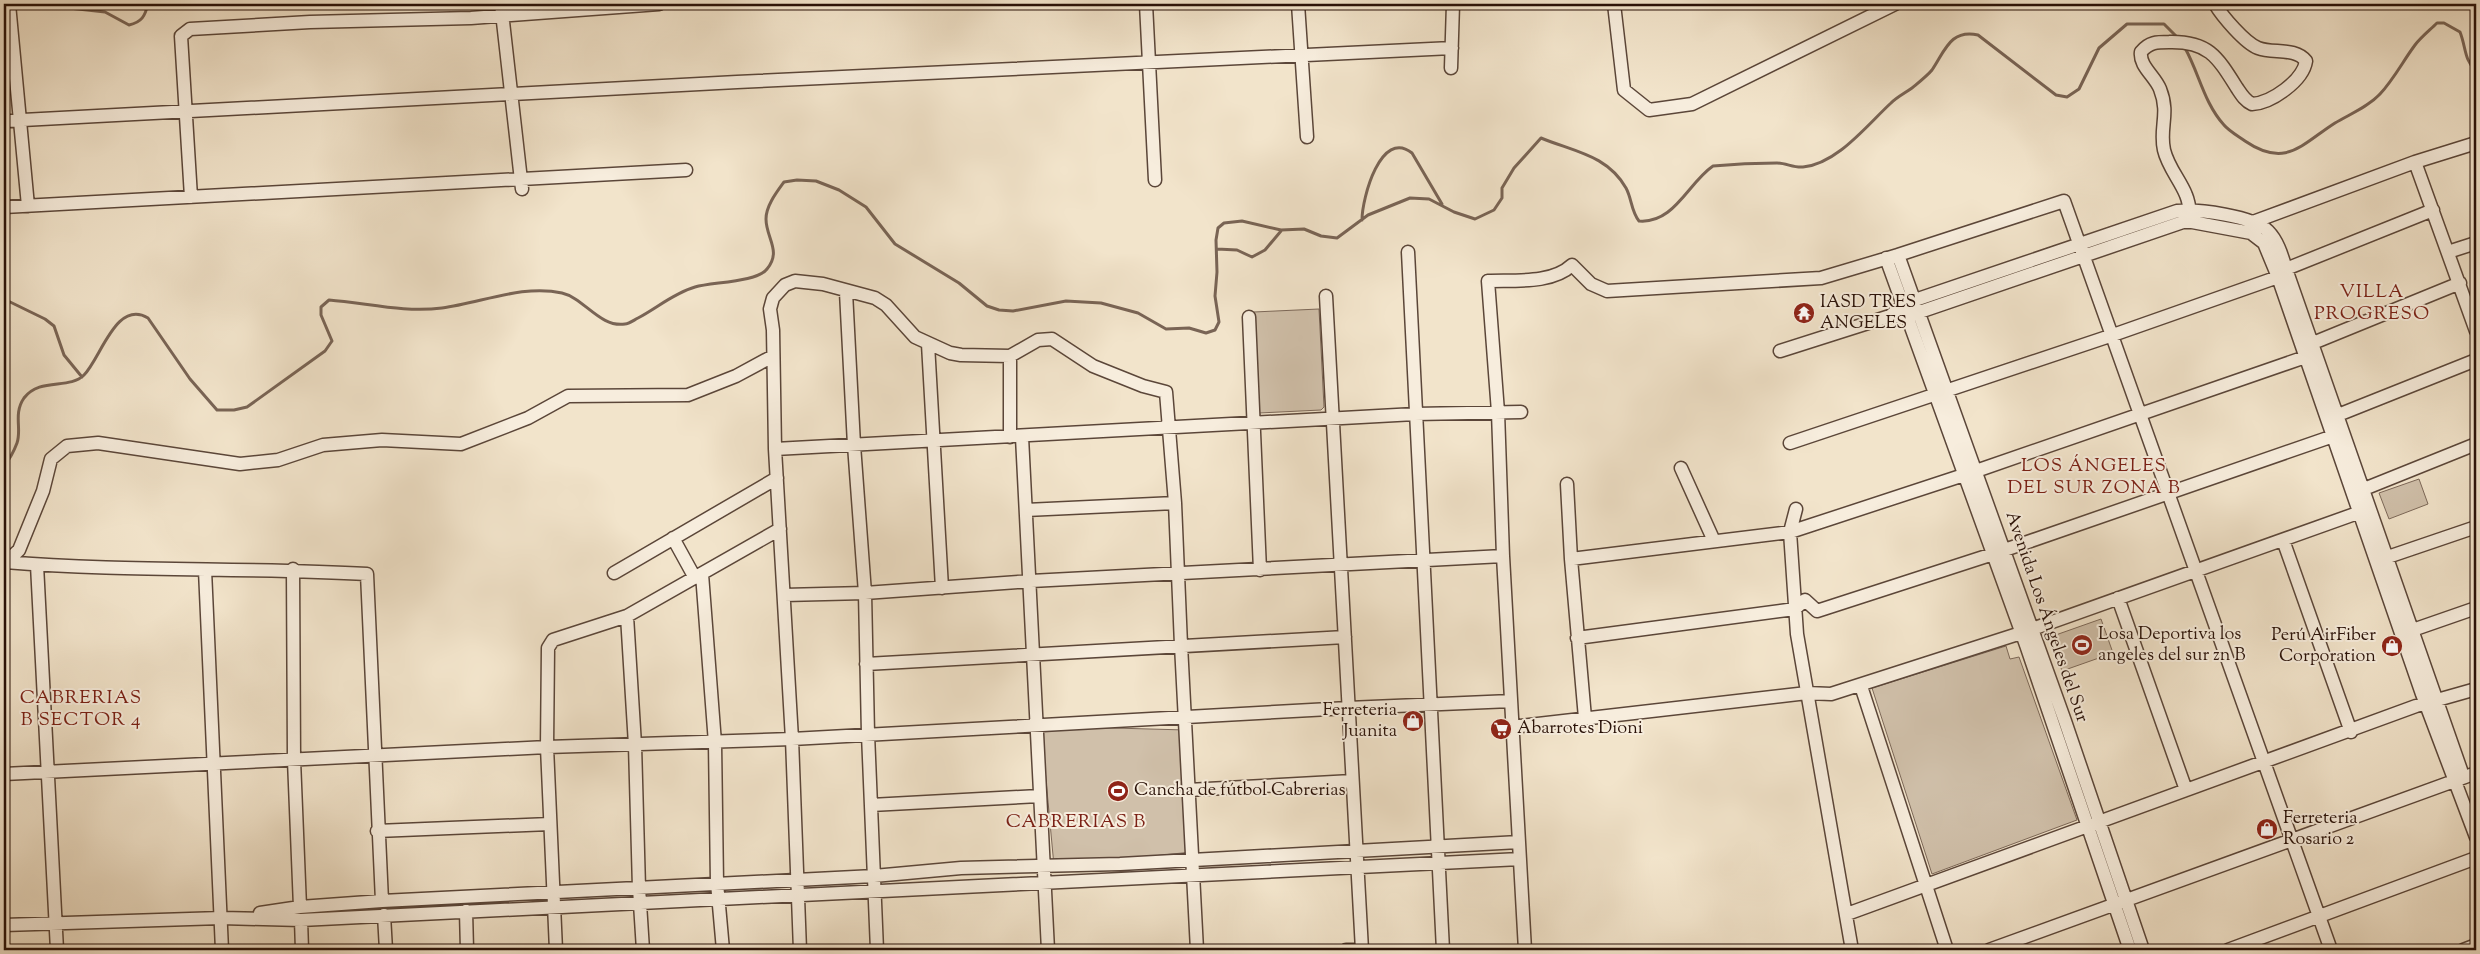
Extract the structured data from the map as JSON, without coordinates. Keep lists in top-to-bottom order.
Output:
{
  "streets": {
    "street": ["Avenida Los Ángeles del Sur"]
  },
  "districts": [
    "VILLA PROGRESO",
    "LOS ÁNGELES DEL SUR ZONA B",
    "CABRERIAS B SECTOR 4",
    "CABRERIAS B"
  ],
  "places": {
    "temple": ["IASD TRES ANGELES"],
    "sports": ["Losa Deportiva los angeles del sur zn B", "Cancha de fútbol Cabrerias"],
    "shop": ["Perú AirFiber Corporation", "Ferreteria Juanita", "Ferreteria Rosario 2"],
    "supermarket": ["Abarrotes Dioni"]
  }
}
